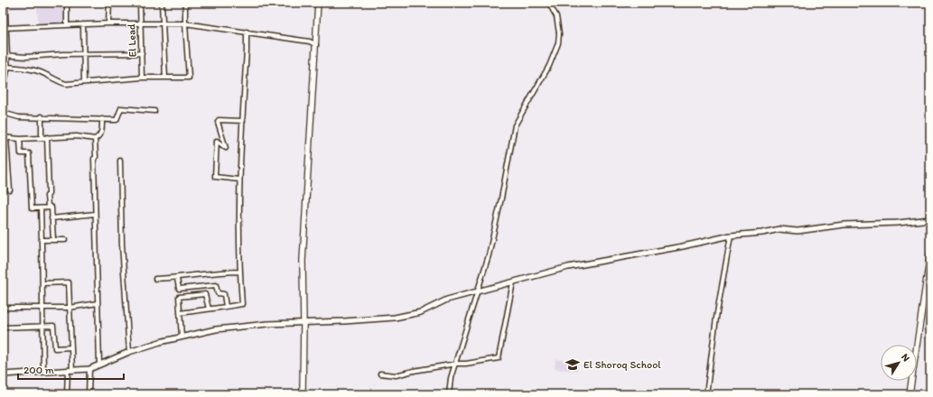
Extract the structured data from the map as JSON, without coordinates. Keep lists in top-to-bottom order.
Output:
{
  "streets": {
    "street": ["El Lead"]
  },
  "places": {
    "school or university": ["El Shoroq School"]
  },
  "scale_bar": "200 m",
  "north": "top right"
}
